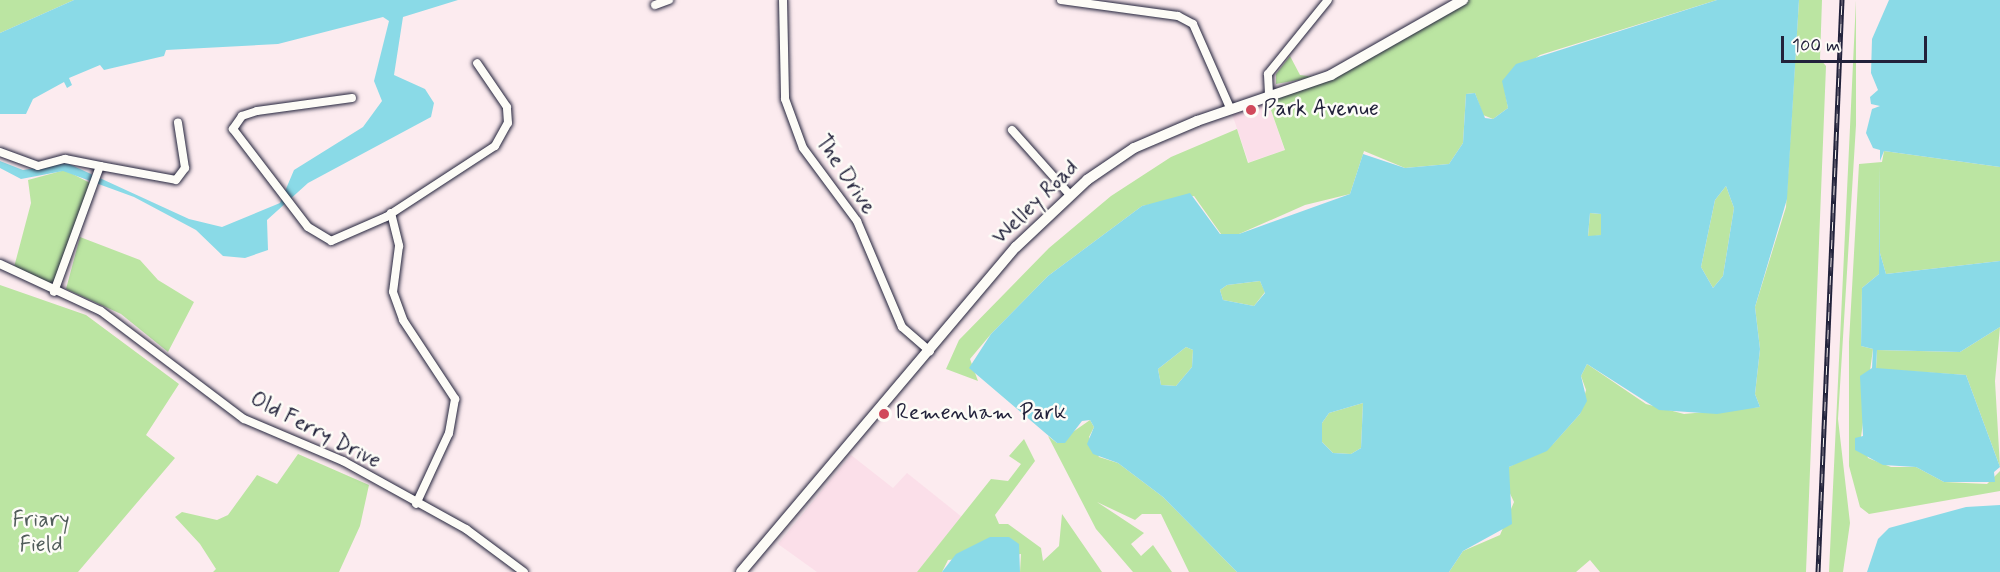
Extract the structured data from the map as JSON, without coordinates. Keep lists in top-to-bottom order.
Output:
{
  "streets": {
    "main road": ["Welley Road"],
    "street": ["The Drive", "Old Ferry Drive"]
  },
  "crossings": [
    ["The Drive", "Welley Road"]
  ],
  "parks": ["Friary Field"],
  "places": ["Park Avenue", "Remenham Park"],
  "scale_bar": "100 m"
}
